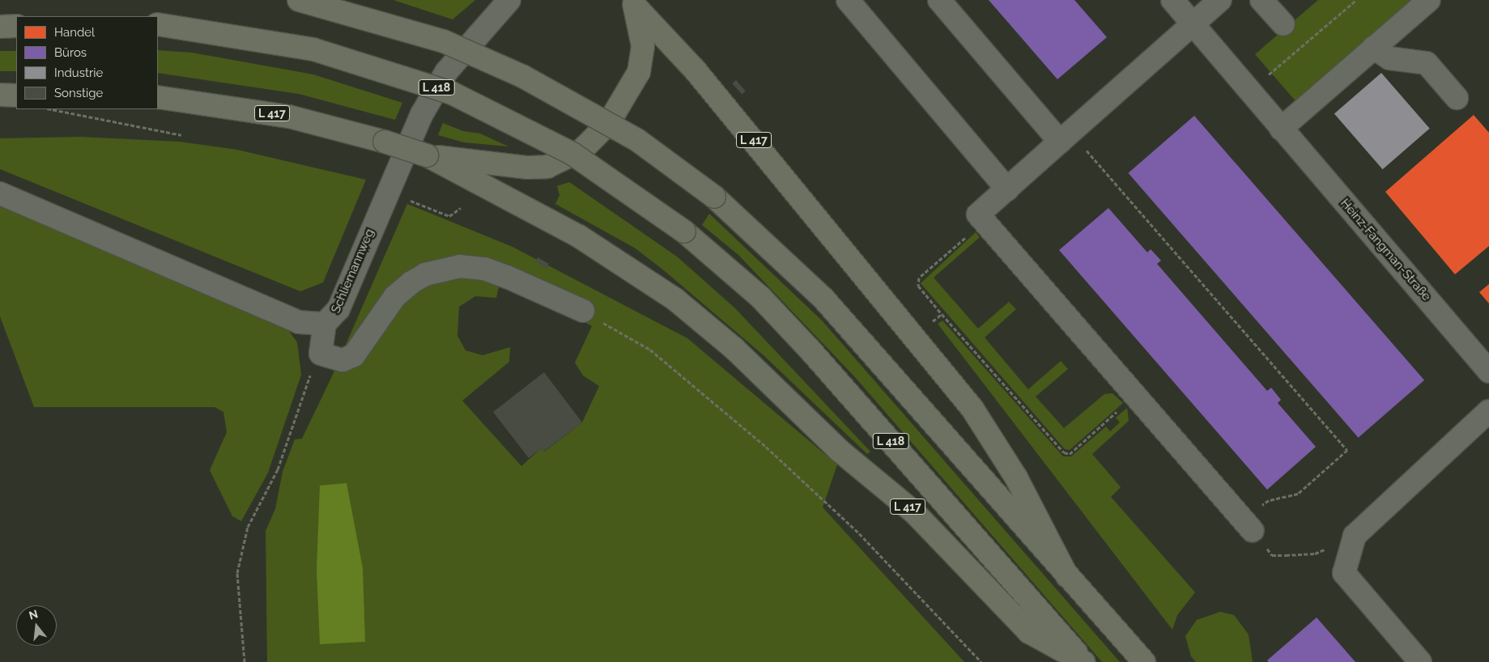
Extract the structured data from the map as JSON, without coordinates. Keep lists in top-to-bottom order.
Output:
{
  "streets": {
    "highway": ["L 418", "L 417"],
    "street": ["Heinz-Fangman-Straße", "Schliemannweg"]
  },
  "crossings": [
    ["L 418", "L 417"]
  ],
  "legend": [
    "Handel",
    "Büros",
    "Industrie",
    "Sonstige"
  ],
  "north": "top"
}
